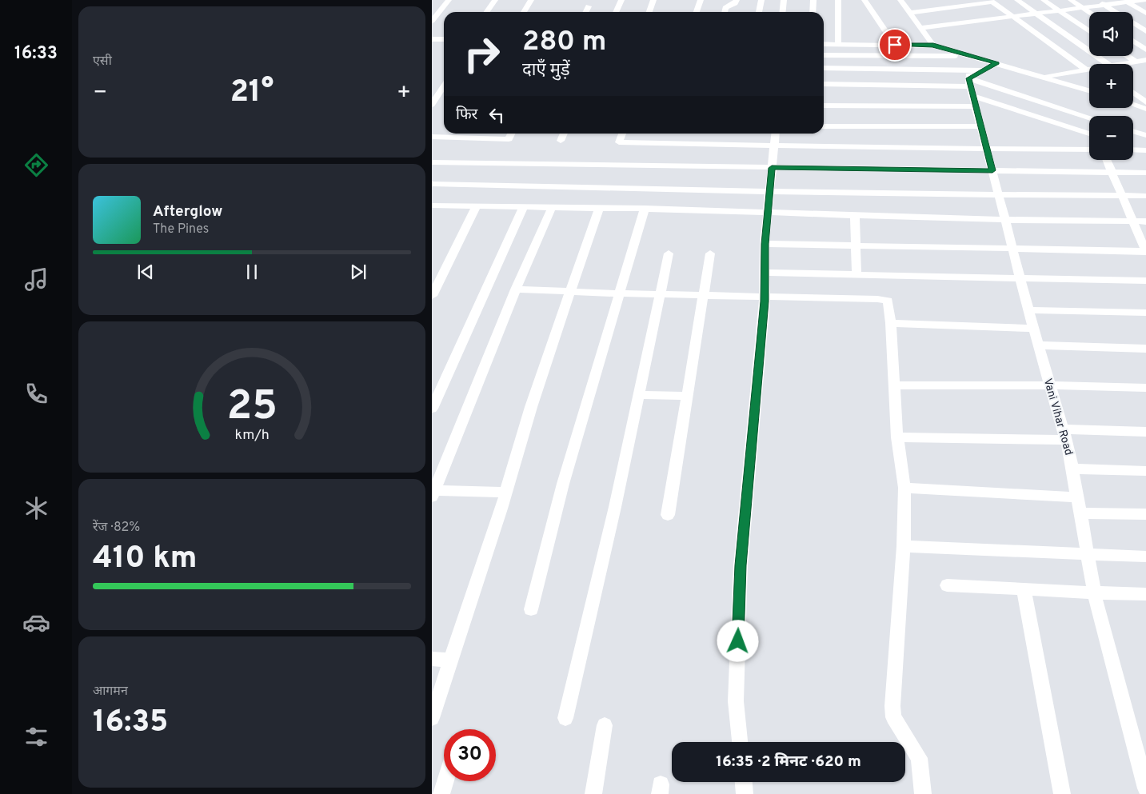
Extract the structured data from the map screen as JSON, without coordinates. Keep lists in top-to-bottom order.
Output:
{
  "streets": {
    "street": ["Vani Vihar Road"]
  },
  "page": {
    "tabs": "16:33",
    "tile": [
      "एसी",
      ["रेंज · 82%", "410 km"],
      ["आगमन", "16:35"]
    ],
    "map_buttons": ["+", "−"],
    "turn": ["280 m", "दाएँ मुड़ें"],
    "heat": ["−", "21°", "+"],
    "then": "फिर",
    "song": ["Afterglow", "The Pines"],
    "limit": "30",
    "trip": "16:35 · 2 मिनट · 620 m",
    "gauge": ["25", "km/h"]
  }
}
